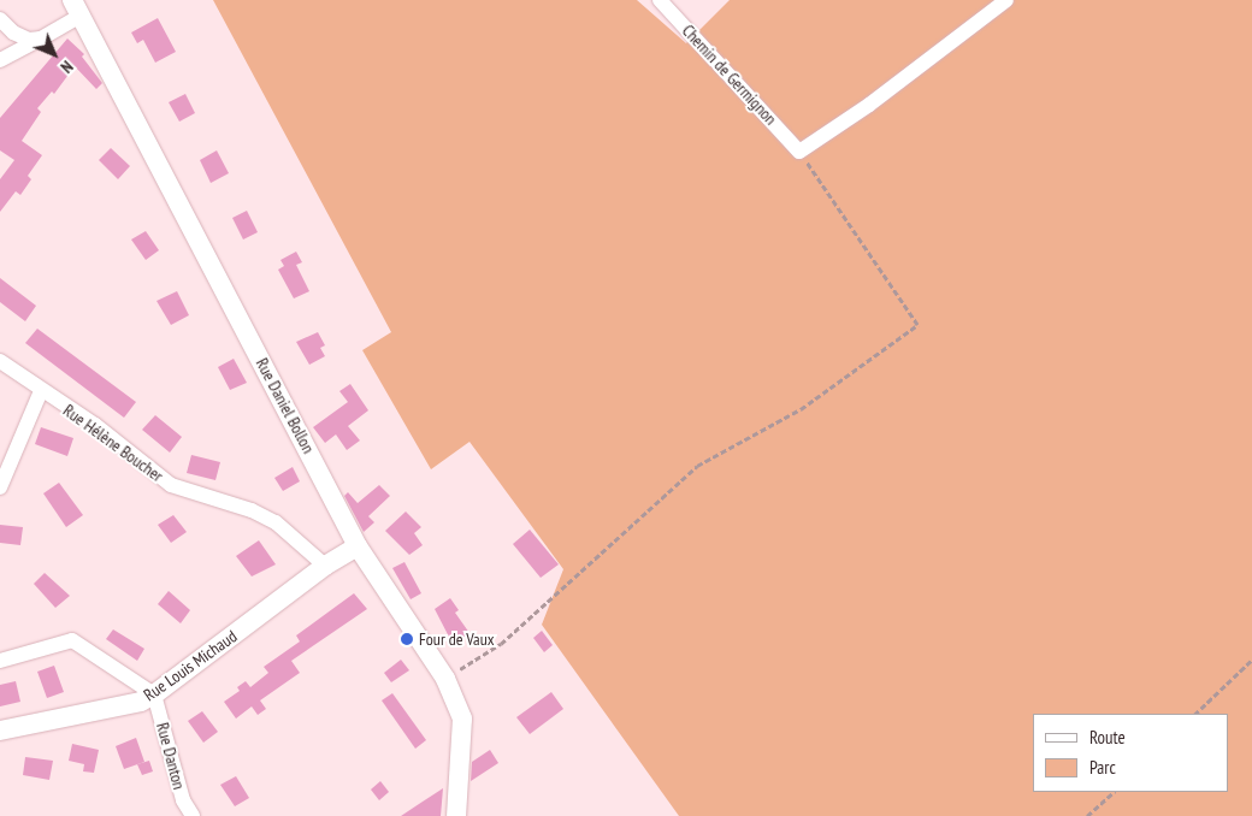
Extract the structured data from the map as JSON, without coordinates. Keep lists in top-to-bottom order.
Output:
{
  "streets": {
    "street": [
      "Chemin de Germignon",
      "Rue Daniel Bollon",
      "Rue Hélène Boucher",
      "Rue Louis Michaud",
      "Rue Danton"
    ]
  },
  "crossings": [
    ["Rue Daniel Bollon", "Rue Louis Michaud"],
    ["Rue Hélène Boucher", "Rue Louis Michaud"],
    ["Rue Louis Michaud", "Rue Danton"]
  ],
  "places": ["Four de Vaux"],
  "legend": ["Route", "Parc"],
  "north": "bottom right"
}
